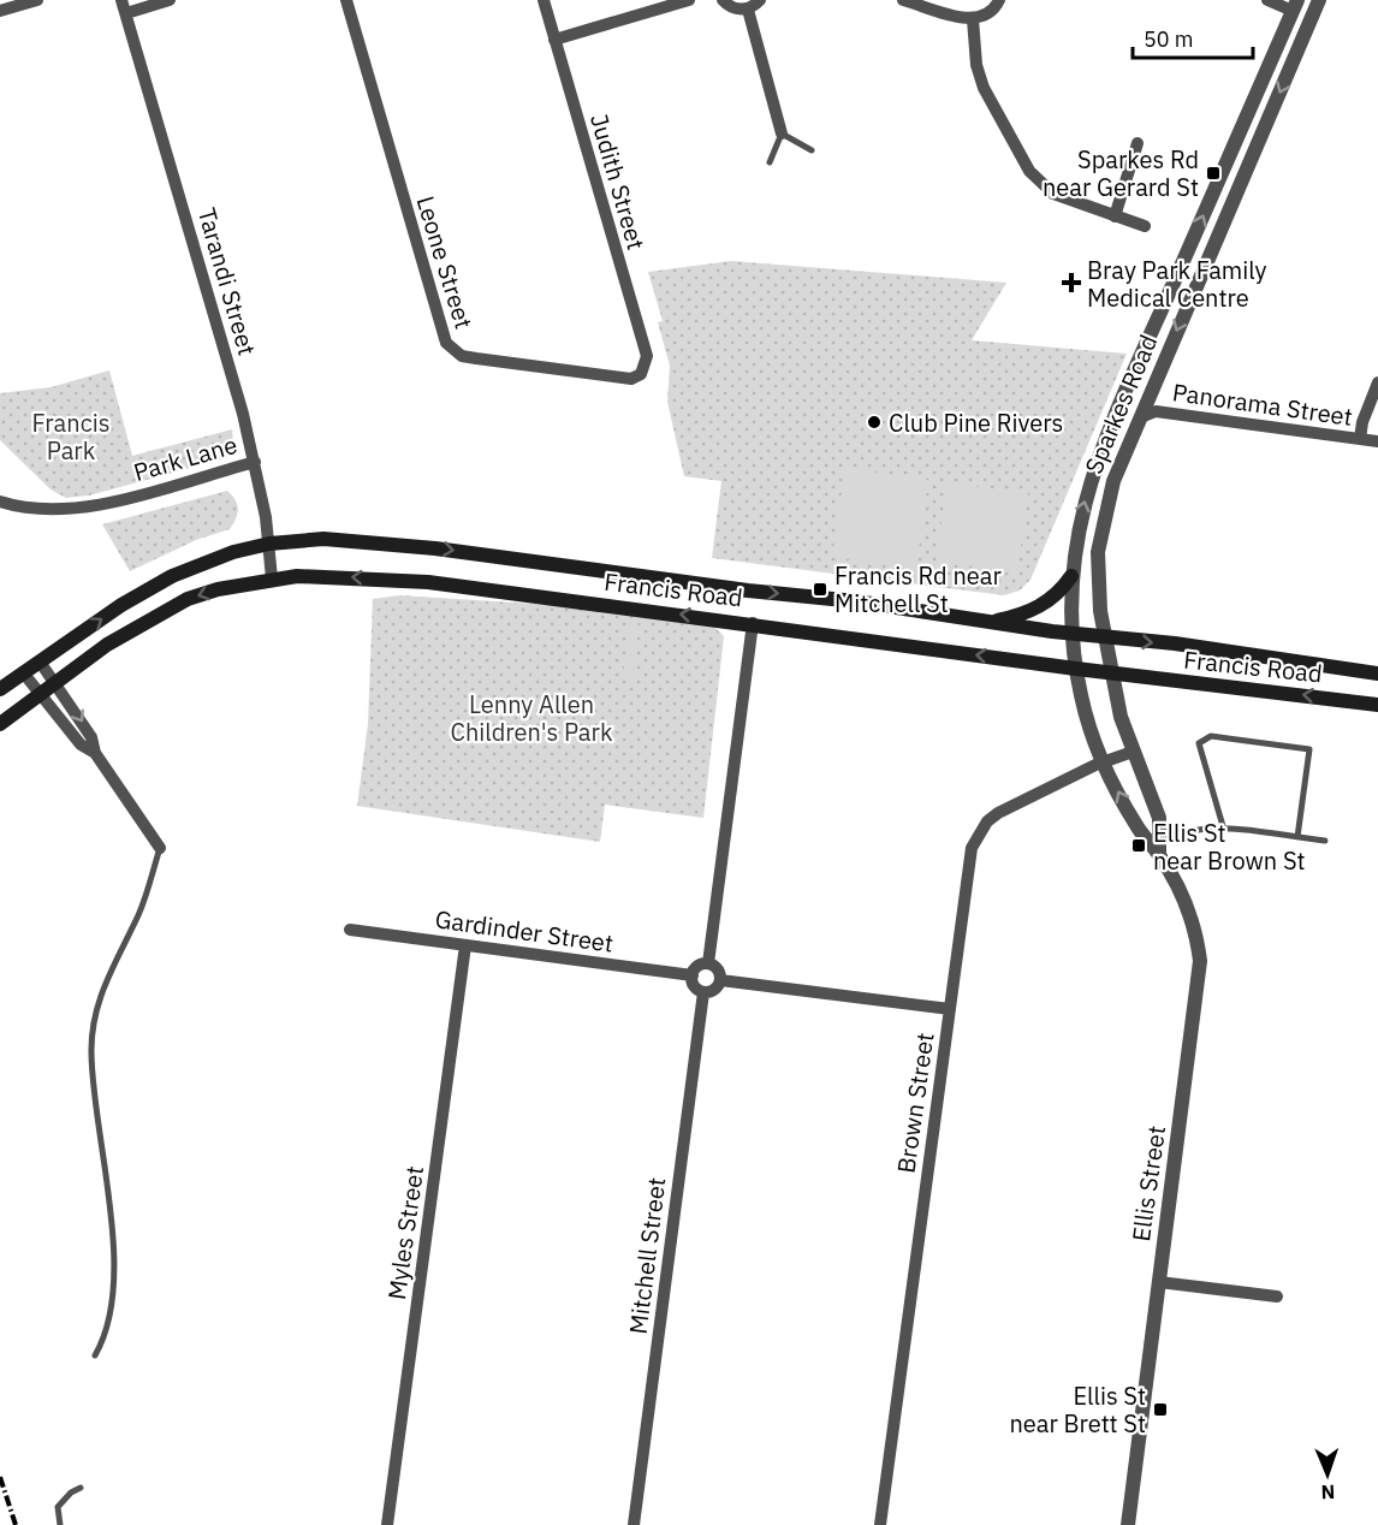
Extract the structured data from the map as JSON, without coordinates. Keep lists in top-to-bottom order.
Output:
{
  "streets": {
    "main road": ["Francis Road"],
    "street": [
      "Judith Street",
      "Leone Street",
      "Tarandi Street",
      "Sparkes Road",
      "Panorama Street",
      "Park Lane",
      "Gardinder Street",
      "Brown Street",
      "Ellis Street",
      "Myles Street",
      "Mitchell Street"
    ]
  },
  "crossings": [
    ["Judith Street", "Leone Street"],
    ["Tarandi Street", "Park Lane"],
    ["Tarandi Street", "Francis Road"],
    ["Sparkes Road", "Panorama Street"],
    ["Sparkes Road", "Francis Road"],
    ["Sparkes Road", "Ellis Street"],
    ["Francis Road", "Ellis Street"],
    ["Gardinder Street", "Myles Street"],
    ["Gardinder Street", "Mitchell Street"],
    ["Brown Street", "Ellis Street"]
  ],
  "parks": ["Francis Park", "Lenny Allen Children's Park"],
  "places": {
    "transit": [
      "Sparkes Rd near Gerard St",
      "Francis Rd near Mitchell St",
      "Ellis St near Brown St",
      "Ellis St near Brett St"
    ],
    "health": ["Bray Park Family Medical Centre"],
    "other": ["Club Pine Rivers"]
  },
  "scale_bar": "50 m",
  "north": "bottom"
}
